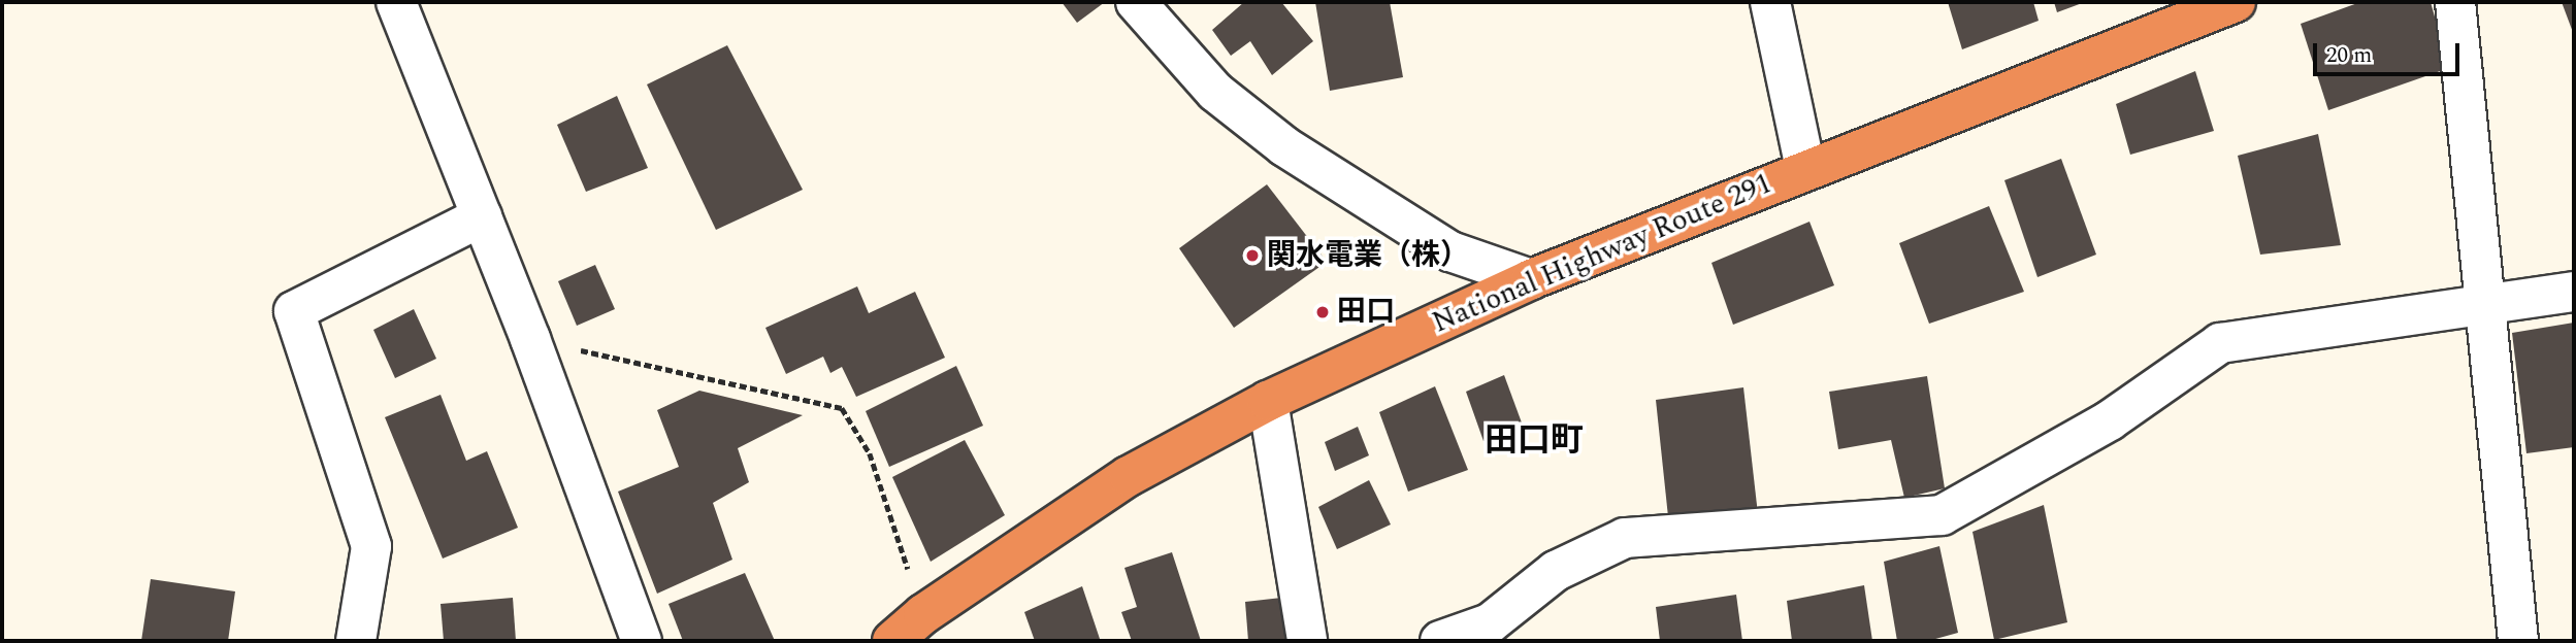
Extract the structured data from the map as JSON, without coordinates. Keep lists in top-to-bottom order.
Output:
{
  "streets": {
    "highway": ["National Highway Route 291"]
  },
  "districts": ["田口町"],
  "places": ["関水電業（株）", "田口"],
  "scale_bar": "20 m"
}
